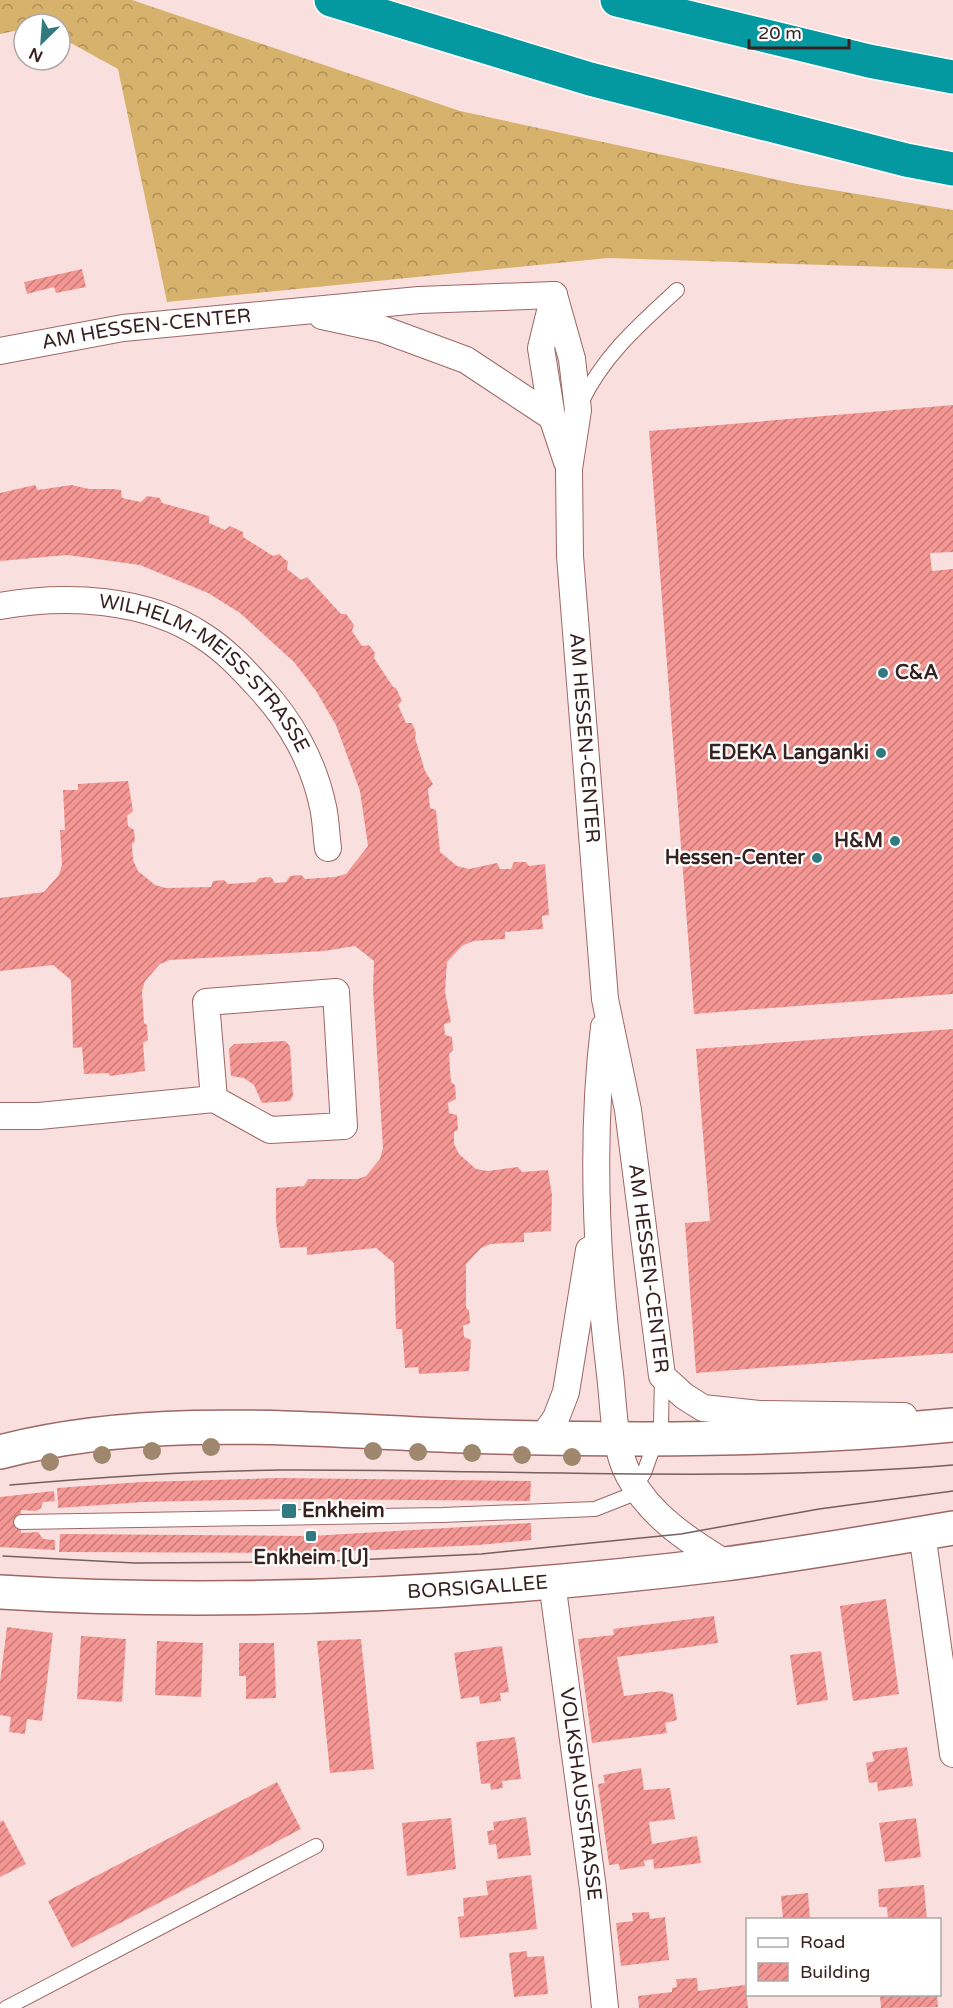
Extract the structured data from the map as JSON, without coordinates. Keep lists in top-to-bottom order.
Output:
{
  "streets": {
    "main road": ["BORSIGALLEE"],
    "street": ["AM HESSEN-CENTER", "WILHELM-MEISS-STRASSE", "VOLKSHAUSSTRASSE"]
  },
  "crossings": [
    ["AM HESSEN-CENTER", "BORSIGALLEE"],
    ["BORSIGALLEE", "VOLKSHAUSSTRASSE"]
  ],
  "places": {
    "other": [
      "C&A",
      "EDEKA Langanki",
      "H&M",
      "Hessen-Center"
    ],
    "transit": ["Enkheim", "Enkheim [U]"]
  },
  "legend": ["Road", "Building"],
  "scale_bar": "20 m",
  "north": "bottom left"
}
